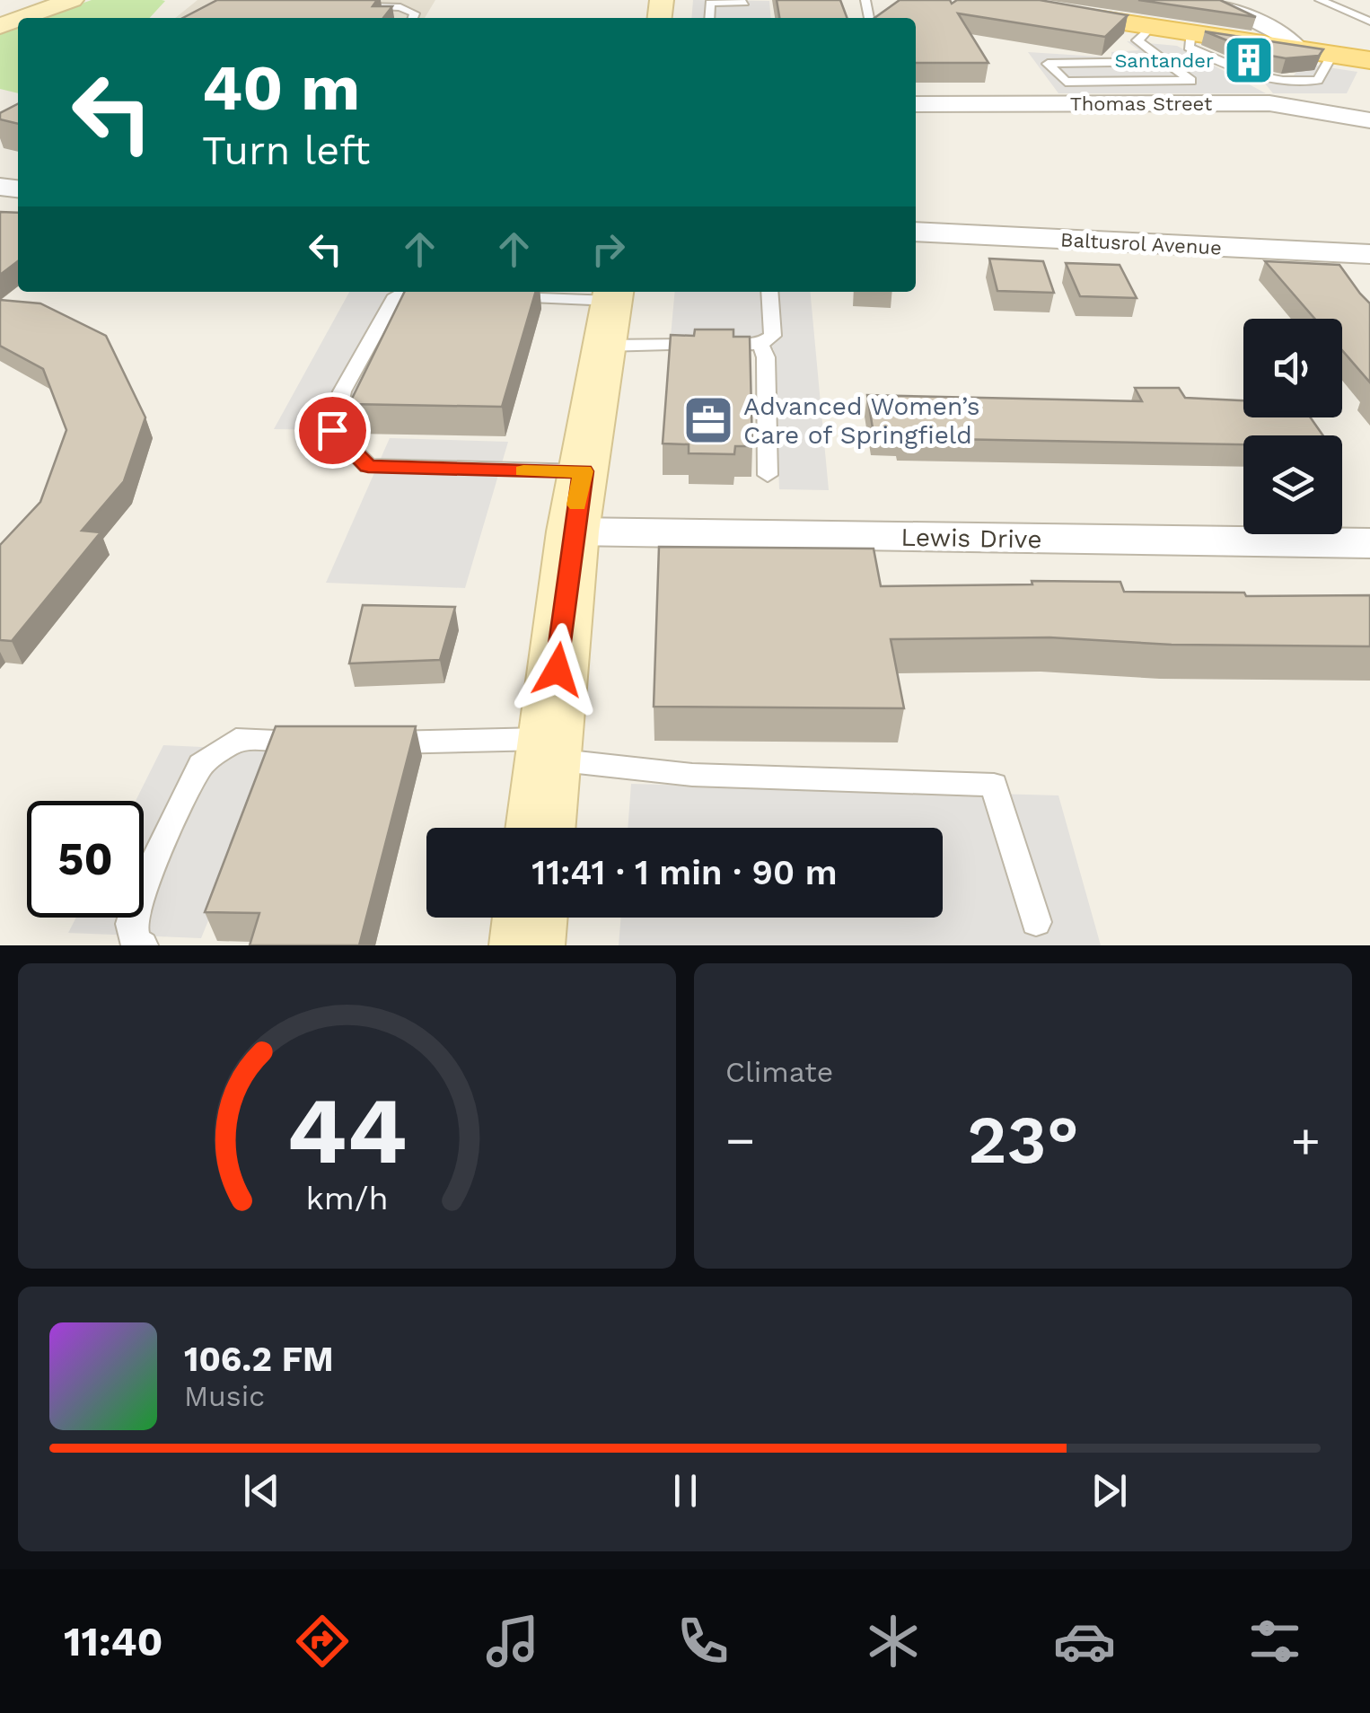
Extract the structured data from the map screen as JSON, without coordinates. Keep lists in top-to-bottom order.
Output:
{
  "streets": {
    "street": ["Thomas Street", "Baltusrol Avenue", "Lewis Drive"]
  },
  "places": {
    "building": ["Santander"],
    "office": ["Advanced Women’s Care of Springfield"]
  },
  "page": {
    "turn": ["40 m", "Turn left"],
    "limit": "50",
    "trip": "11:41 · 1 min · 90 m",
    "tile": "Climate",
    "heat": ["−", "23°", "+"],
    "song": ["106.2 FM", "Music"],
    "tabs": "11:40",
    "gauge": ["44", "km/h"]
  }
}
